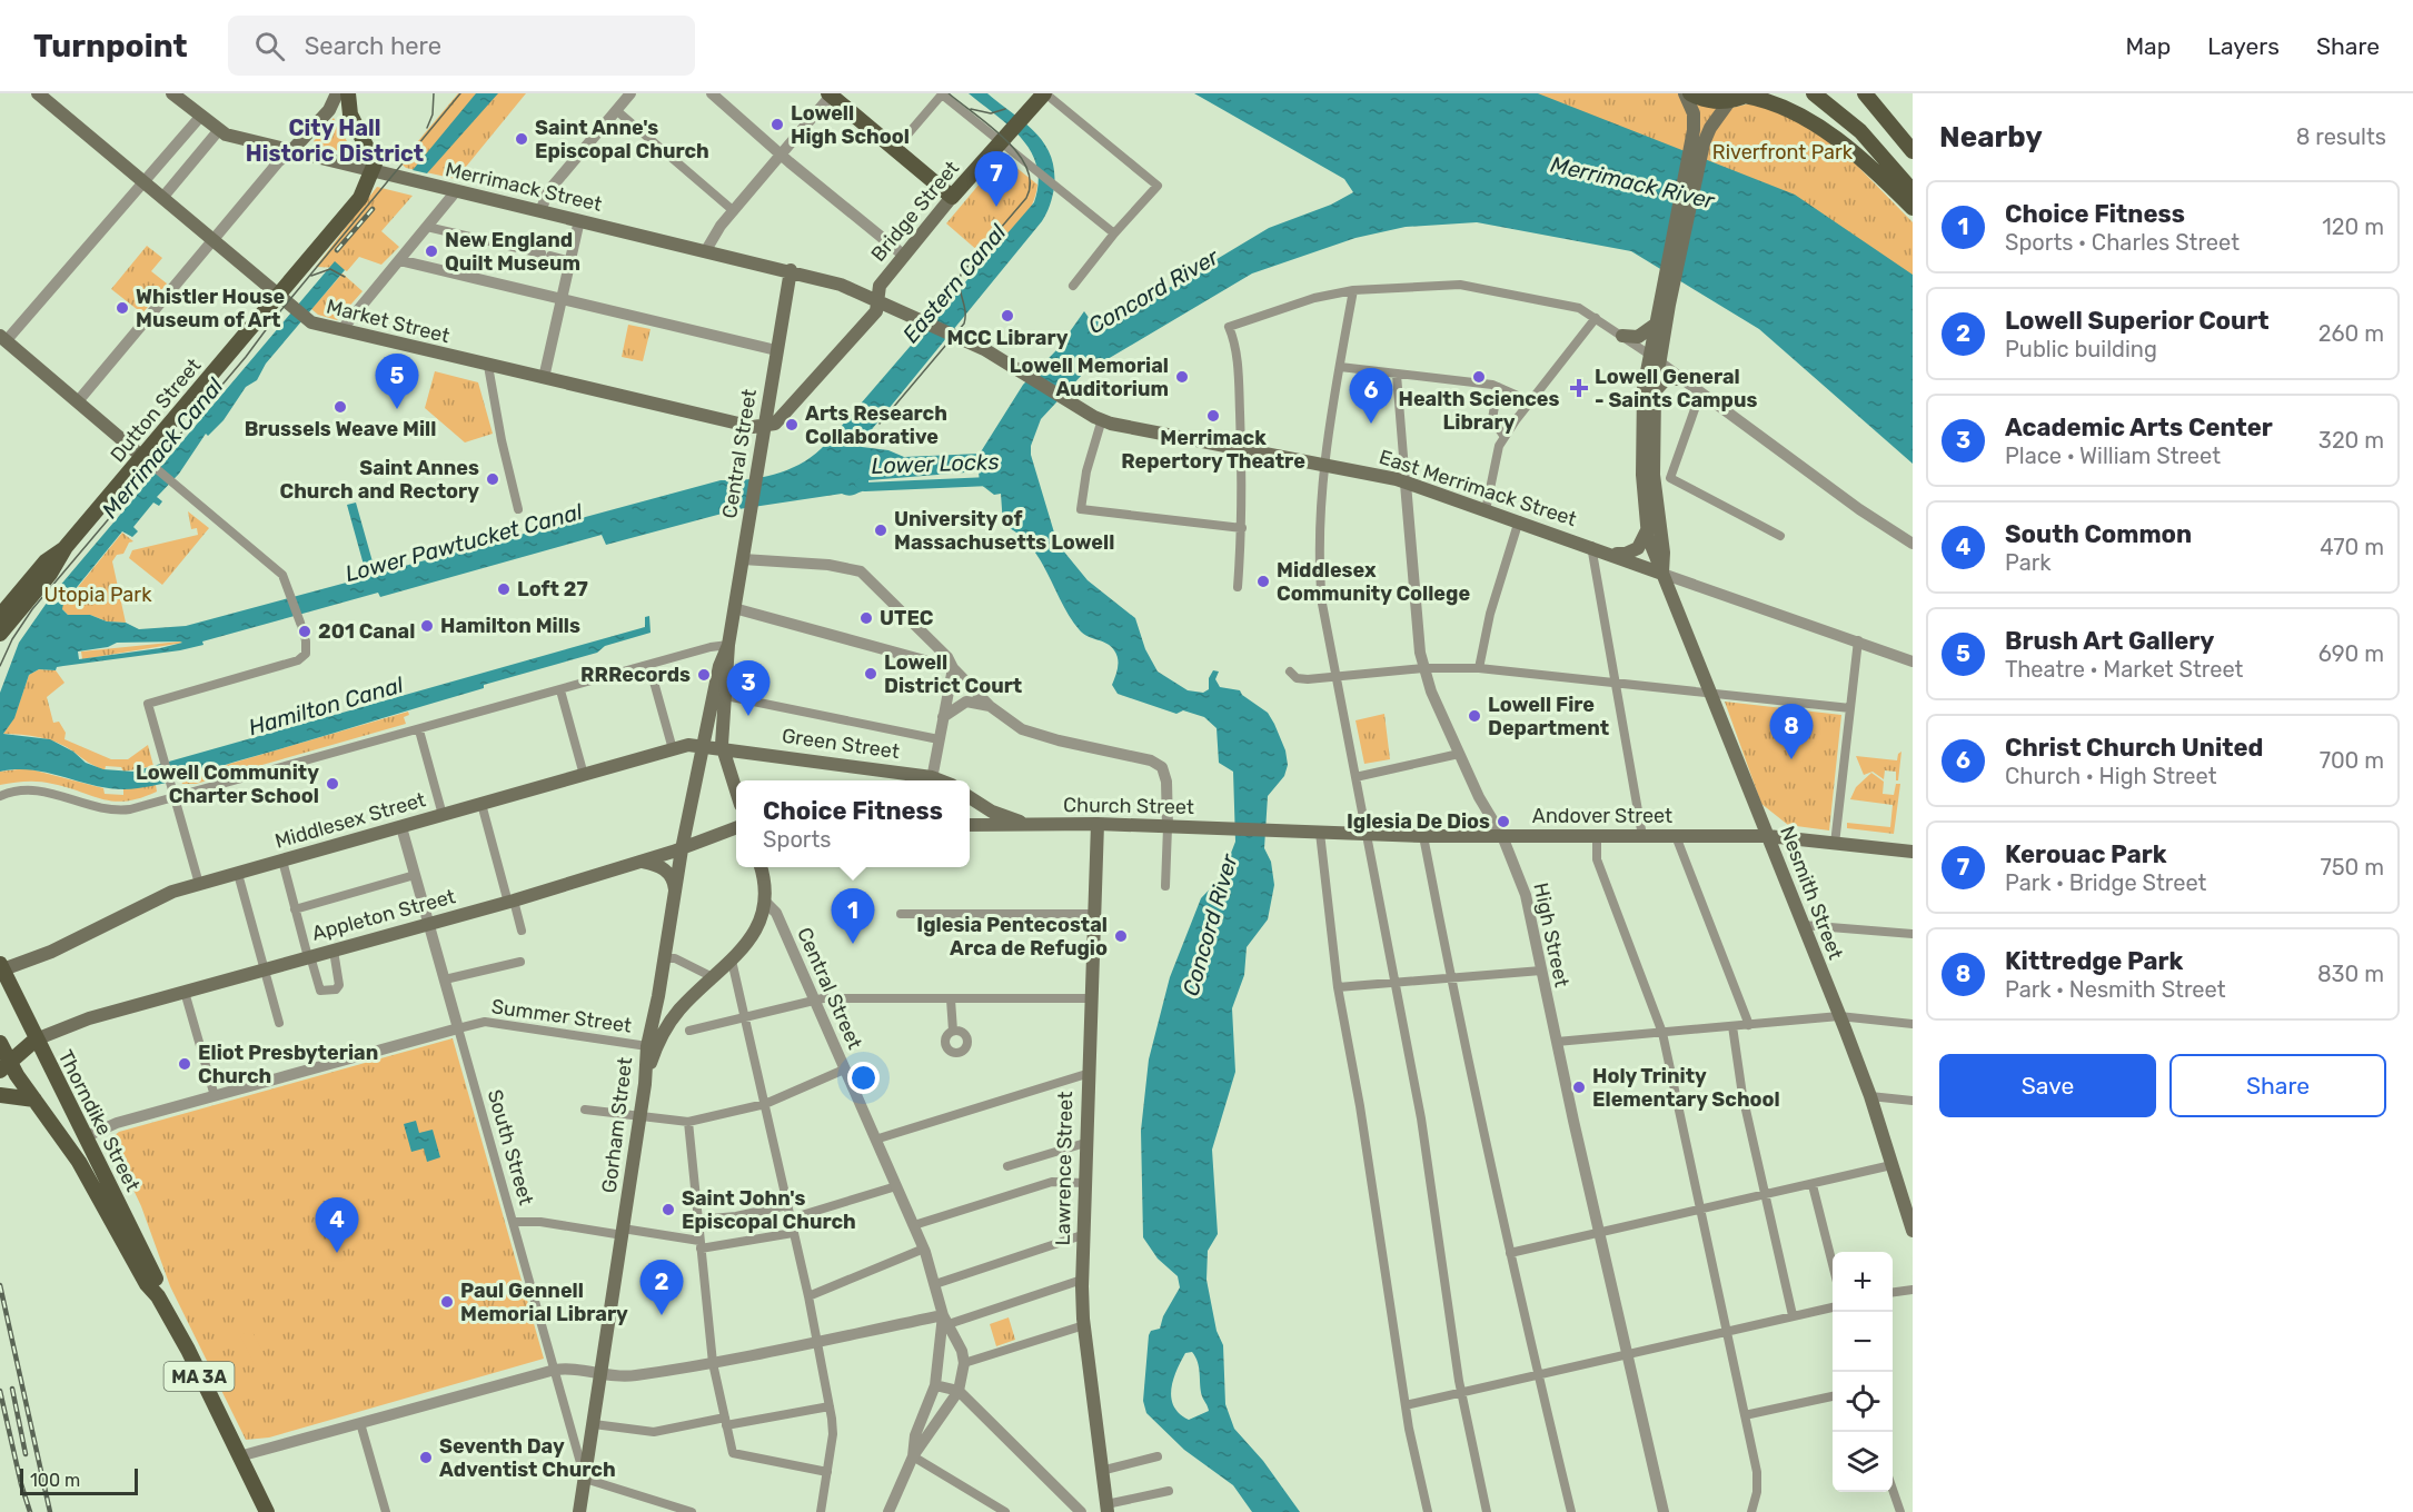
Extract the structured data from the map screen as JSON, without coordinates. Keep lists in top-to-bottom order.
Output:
{
  "streets": {
    "main road": [
      "Merrimack Street",
      "Bridge Street",
      "Market Street",
      "Dutton Street",
      "Central Street",
      "East Merrimack Street",
      "Green Street",
      "Church Street",
      "Andover Street",
      "Middlesex Street",
      "Nesmith Street",
      "Appleton Street",
      "Thorndike Street",
      "Gorham Street",
      "Lawrence Street",
      "MA 3A"
    ],
    "street": ["High Street", "Summer Street", "South Street"]
  },
  "crossings": [
    ["Merrimack Street", "Bridge Street"],
    ["Merrimack Street", "Dutton Street"],
    ["Merrimack Street", "Central Street"],
    ["Merrimack Street", "East Merrimack Street"],
    ["Bridge Street", "Market Street"],
    ["Bridge Street", "Central Street"],
    ["Market Street", "Dutton Street"],
    ["Market Street", "Central Street"],
    ["Central Street", "Green Street"],
    ["Central Street", "Middlesex Street"],
    ["Central Street", "Gorham Street"],
    ["East Merrimack Street", "Nesmith Street"],
    ["East Merrimack Street", "High Street"],
    ["Green Street", "Middlesex Street"],
    ["Church Street", "Andover Street"],
    ["Church Street", "Lawrence Street"],
    ["Andover Street", "Nesmith Street"],
    ["Andover Street", "High Street"],
    ["Middlesex Street", "Thorndike Street"],
    ["Middlesex Street", "Gorham Street"],
    ["Middlesex Street", "South Street"],
    ["Appleton Street", "Thorndike Street"],
    ["Appleton Street", "Gorham Street"],
    ["Appleton Street", "South Street"],
    ["Summer Street", "Thorndike Street"],
    ["Summer Street", "Gorham Street"],
    ["Summer Street", "South Street"],
    ["Gorham Street", "South Street"]
  ],
  "districts": ["City Hall Historic District"],
  "water": [
    "Merrimack River",
    "Eastern Canal",
    "Concord River",
    "Merrimack Canal",
    "Lower Locks",
    "Lower Pawtucket Canal",
    "Hamilton Canal"
  ],
  "parks": ["Riverfront Park", "Utopia Park"],
  "places": {
    "other": [
      "Lowell High School",
      "Saint Anne's Episcopal Church",
      "New England Quilt Museum",
      "Whistler House Museum of Art",
      "MCC Library",
      "Lowell Memorial Auditorium",
      "Health Sciences Library",
      "Brussels Weave Mill",
      "Merrimack Repertory Theatre",
      "Arts Research Collaborative",
      "Saint Annes Church and Rectory",
      "University of Massachusetts Lowell",
      "Middlesex Community College",
      "Loft 27",
      "UTEC",
      "Hamilton Mills",
      "201 Canal",
      "Lowell District Court",
      "RRRecords",
      "Lowell Fire Department",
      "Lowell Community Charter School",
      "Iglesia De Dios",
      "Iglesia Pentecostal Arca de Refugio",
      "Eliot Presbyterian Church",
      "Holy Trinity Elementary School",
      "Saint John's Episcopal Church",
      "Paul Gennell Memorial Library",
      "Seventh Day Adventist Church"
    ],
    "health": ["Lowell General - Saints Campus"]
  },
  "scale_bar": "100 m",
  "page": {
    "header": "Turnpoint",
    "search": "Search here",
    "nav": ["Map", "Layers", "Share"],
    "heading": ["Nearby", "8 results"],
    "pins": [
      "7",
      "5",
      "6",
      "3",
      "8",
      "1",
      "4",
      "2"
    ],
    "list": [
      {
        "mark": "1",
        "name": "Choice Fitness",
        "note": "Sports · Charles Street",
        "value": "120 m"
      },
      {
        "mark": "2",
        "name": "Lowell Superior Court",
        "note": "Public building",
        "value": "260 m"
      },
      {
        "mark": "3",
        "name": "Academic Arts Center",
        "note": "Place · William Street",
        "value": "320 m"
      },
      {
        "mark": "4",
        "name": "South Common",
        "note": "Park",
        "value": "470 m"
      },
      {
        "mark": "5",
        "name": "Brush Art Gallery",
        "note": "Theatre · Market Street",
        "value": "690 m"
      },
      {
        "mark": "6",
        "name": "Christ Church United",
        "note": "Church · High Street",
        "value": "700 m"
      },
      {
        "mark": "7",
        "name": "Kerouac Park",
        "note": "Park · Bridge Street",
        "value": "750 m"
      },
      {
        "mark": "8",
        "name": "Kittredge Park",
        "note": "Park · Nesmith Street",
        "value": "830 m"
      }
    ],
    "popup": ["Choice Fitness", "Sports"],
    "buttons": ["Save", "Share"],
    "map_buttons": ["+", "−"],
    "scale": "100 m"
  }
}
